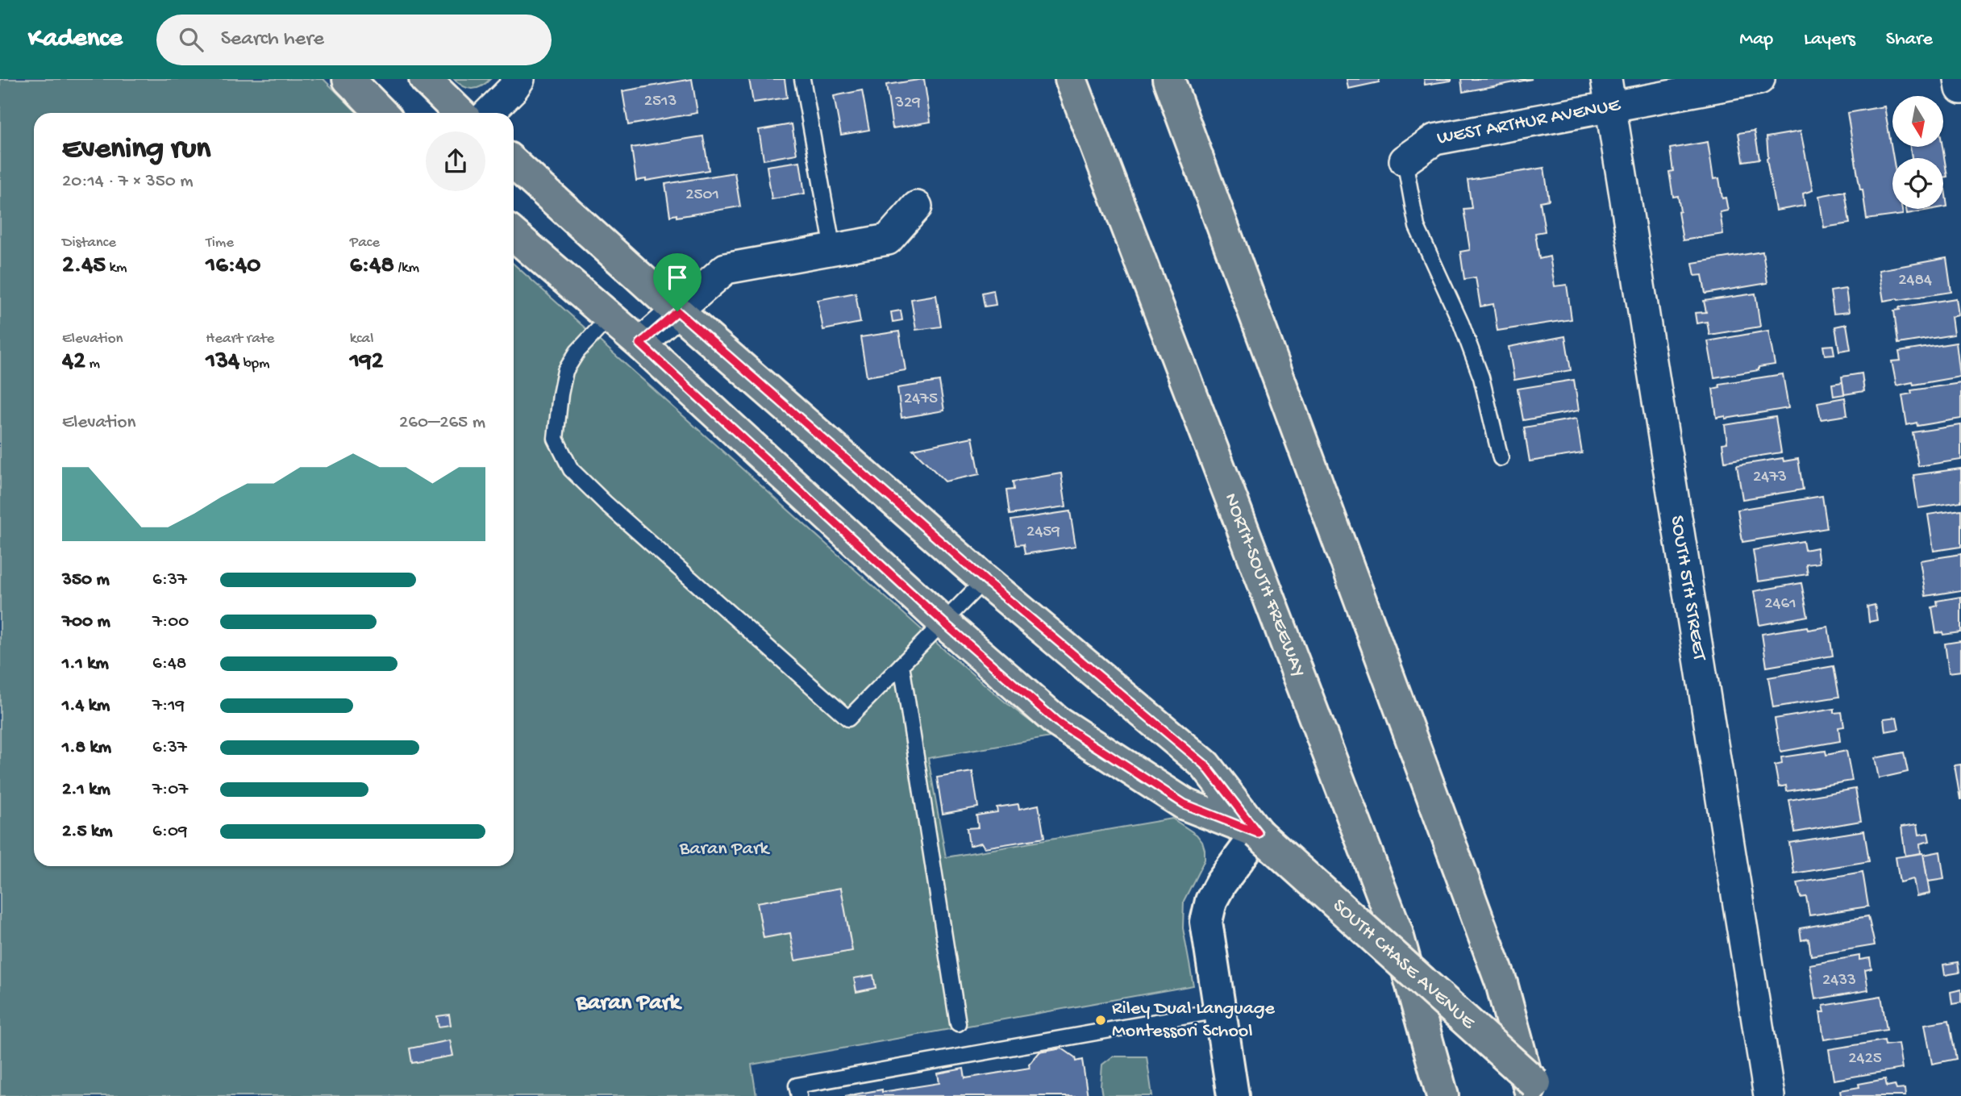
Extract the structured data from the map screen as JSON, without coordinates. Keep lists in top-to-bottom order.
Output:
{
  "streets": {
    "main road": ["NORTH-SOUTH FREEWAY", "SOUTH CHASE AVENUE"],
    "street": ["WEST ARTHUR AVENUE", "SOUTH 5TH STREET"]
  },
  "crossings": [
    ["WEST ARTHUR AVENUE", "SOUTH 5TH STREET"]
  ],
  "districts": ["Baran Park"],
  "parks": ["Baran Park"],
  "places": ["Riley Dual Language Montessori School"],
  "house_numbers": [
    "2513",
    "329",
    "2501",
    "2484",
    "2475",
    "2473",
    "2459",
    "2461",
    "2433",
    "2425"
  ],
  "north": "bottom",
  "page": {
    "header": "Kadence",
    "search": "Search here",
    "nav": ["Map", "Layers", "Share"],
    "heading": ["Evening run", "20:14 · 7 × 350 m"],
    "stats": [
      ["Distance", "2.45 km"],
      ["Time", "16:40"],
      ["Pace", "6:48 /km"],
      ["Elevation", "42 m"],
      ["Heart rate", "134 bpm"],
      ["kcal", "192"]
    ],
    "chart": ["Elevation", "260–265 m"],
    "list": [
      {
        "name": "350 m",
        "note": "6:37"
      },
      {
        "name": "700 m",
        "note": "7:00"
      },
      {
        "name": "1.1 km",
        "note": "6:48"
      },
      {
        "name": "1.4 km",
        "note": "7:19"
      },
      {
        "name": "1.8 km",
        "note": "6:37"
      },
      {
        "name": "2.1 km",
        "note": "7:07"
      },
      {
        "name": "2.5 km",
        "note": "6:09"
      }
    ]
  }
}
